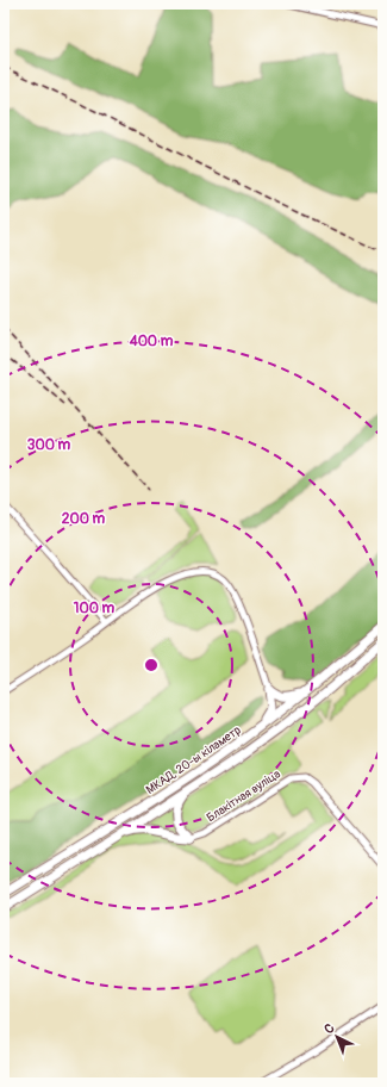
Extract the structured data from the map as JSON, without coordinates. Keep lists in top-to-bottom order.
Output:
{
  "streets": {
    "highway": ["МКАД, 20-ы кіламетр"],
    "street": ["Блакітная вуліца"]
  },
  "north": "top left",
  "rings": [
    "400 m",
    "300 m",
    "200 m",
    "100 m"
  ]
}
